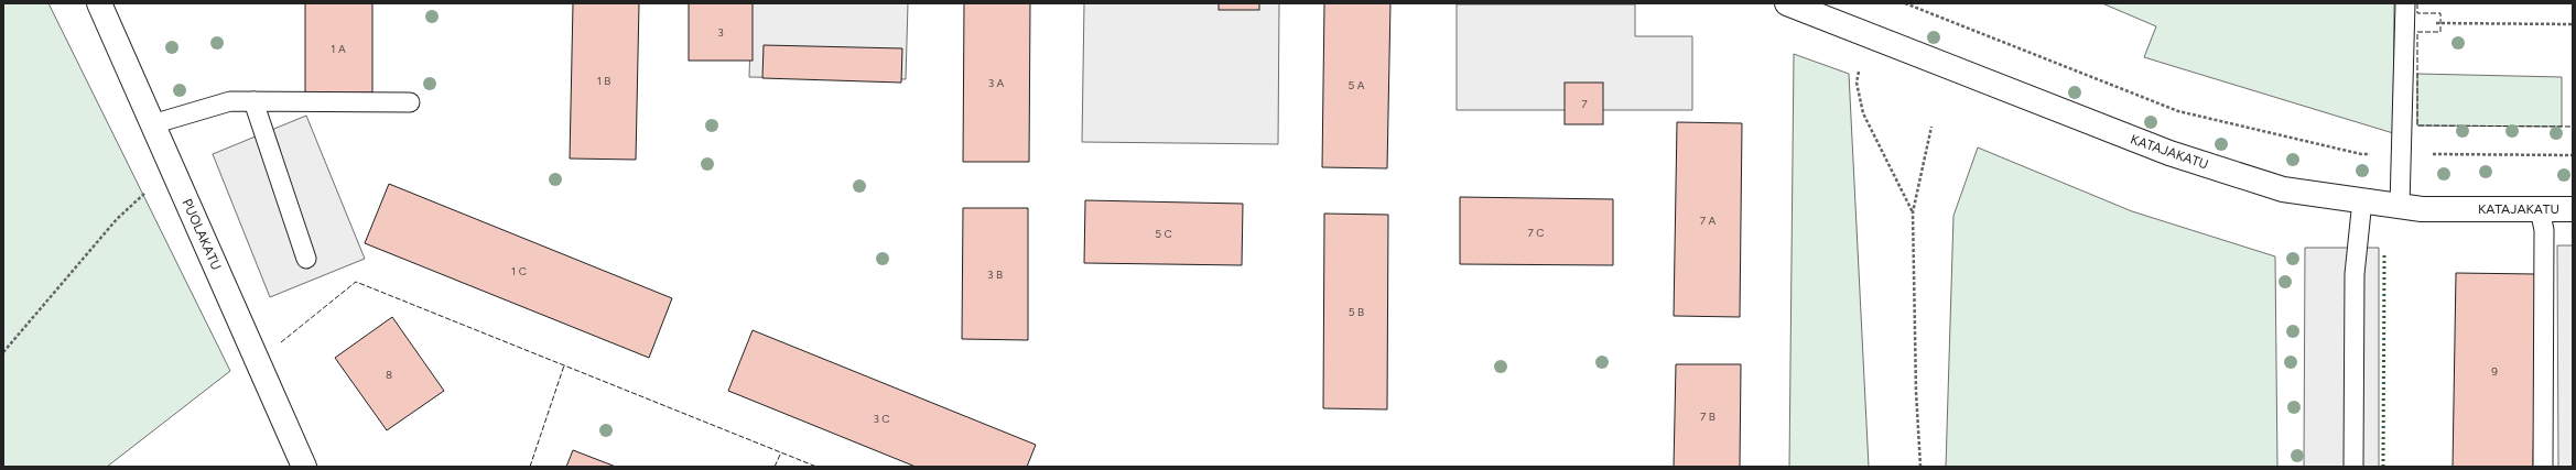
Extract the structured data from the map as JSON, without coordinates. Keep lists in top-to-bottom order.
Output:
{
  "streets": {
    "street": ["KATAJAKATU", "PUOLAKATU"]
  },
  "house_numbers": [
    "3",
    "1 A",
    "1 B",
    "3 A",
    "5 A",
    "7",
    "7 A",
    "7 C",
    "5 C",
    "1 C",
    "3 B",
    "5 B",
    "9",
    "8",
    "7 B",
    "3 C"
  ]
}
